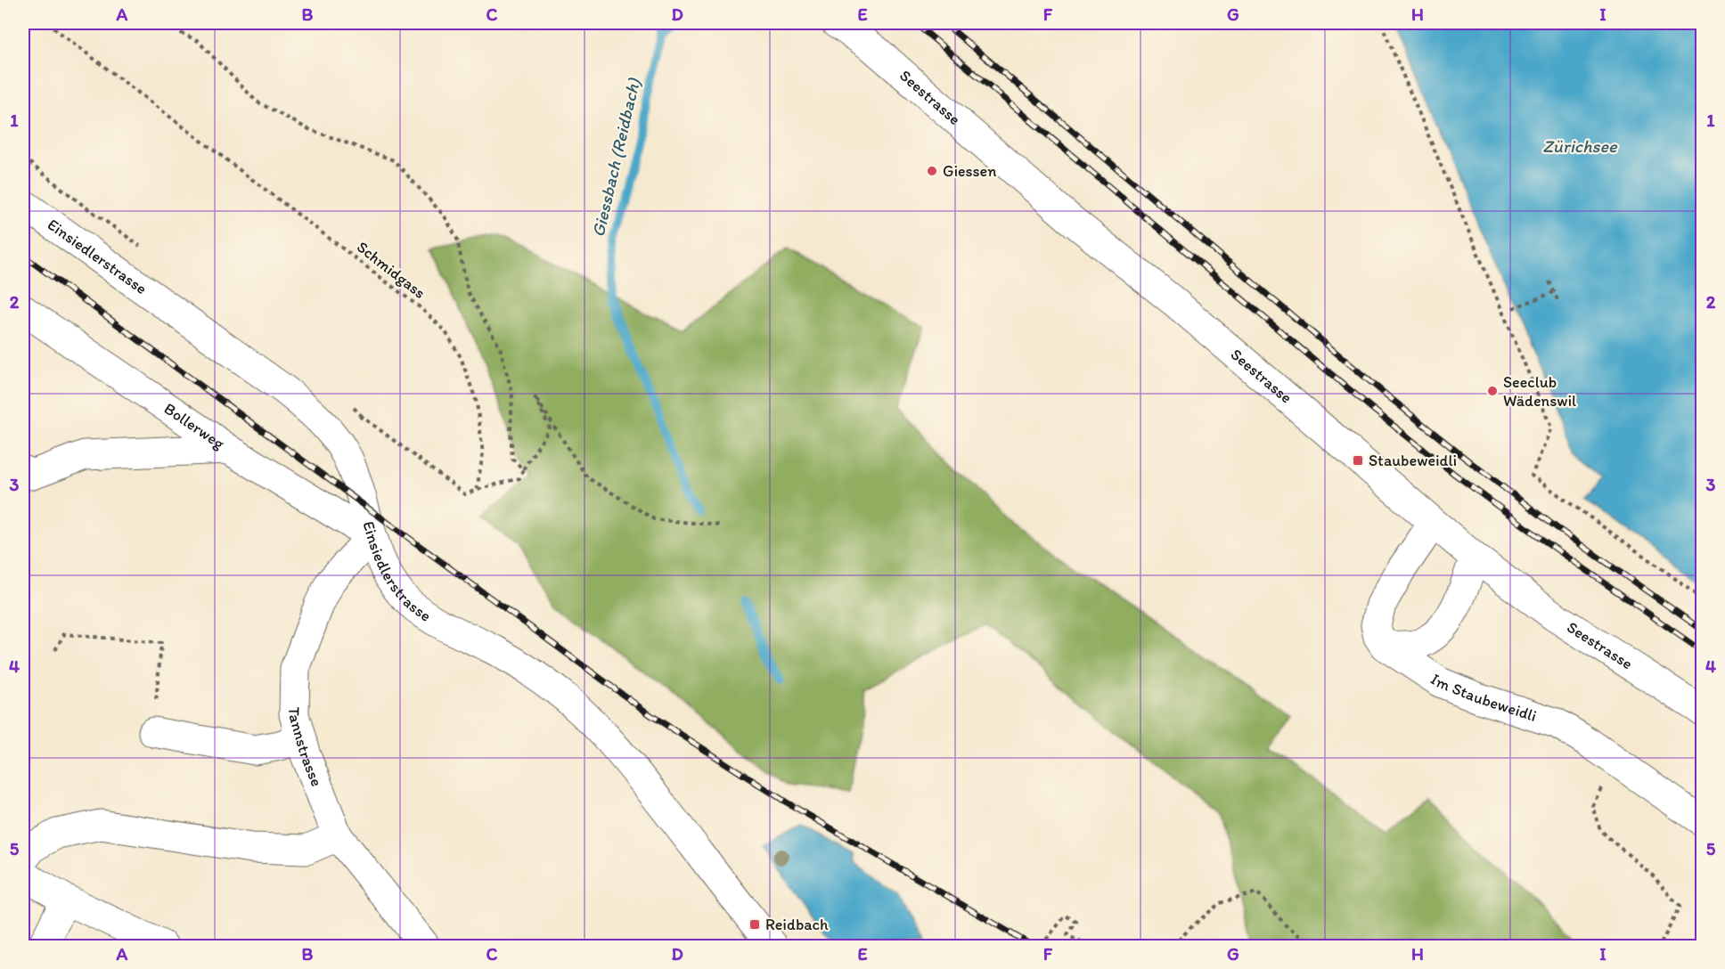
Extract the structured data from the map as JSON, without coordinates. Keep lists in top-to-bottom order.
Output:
{
  "streets": {
    "main road": [
      "Seestrasse",
      "Einsiedlerstrasse",
      "Bollerweg",
      "Im Staubeweidli",
      "Tannstrasse"
    ],
    "path": ["Schmidgass"]
  },
  "crossings": [
    ["Einsiedlerstrasse", "Bollerweg"],
    ["Einsiedlerstrasse", "Tannstrasse"],
    ["Bollerweg", "Tannstrasse"]
  ],
  "water": ["Zürichsee", "Giessbach (Reidbach)"],
  "places": {
    "other": ["Giessen", "Seeclub Wädenswil"],
    "transit": ["Staubeweidli", "Reidbach"]
  },
  "grid": {
    "columns": [
      "A",
      "B",
      "C",
      "D",
      "E",
      "F",
      "G",
      "H",
      "I"
    ],
    "rows": [
      "1",
      "2",
      "3",
      "4",
      "5"
    ]
  }
}
